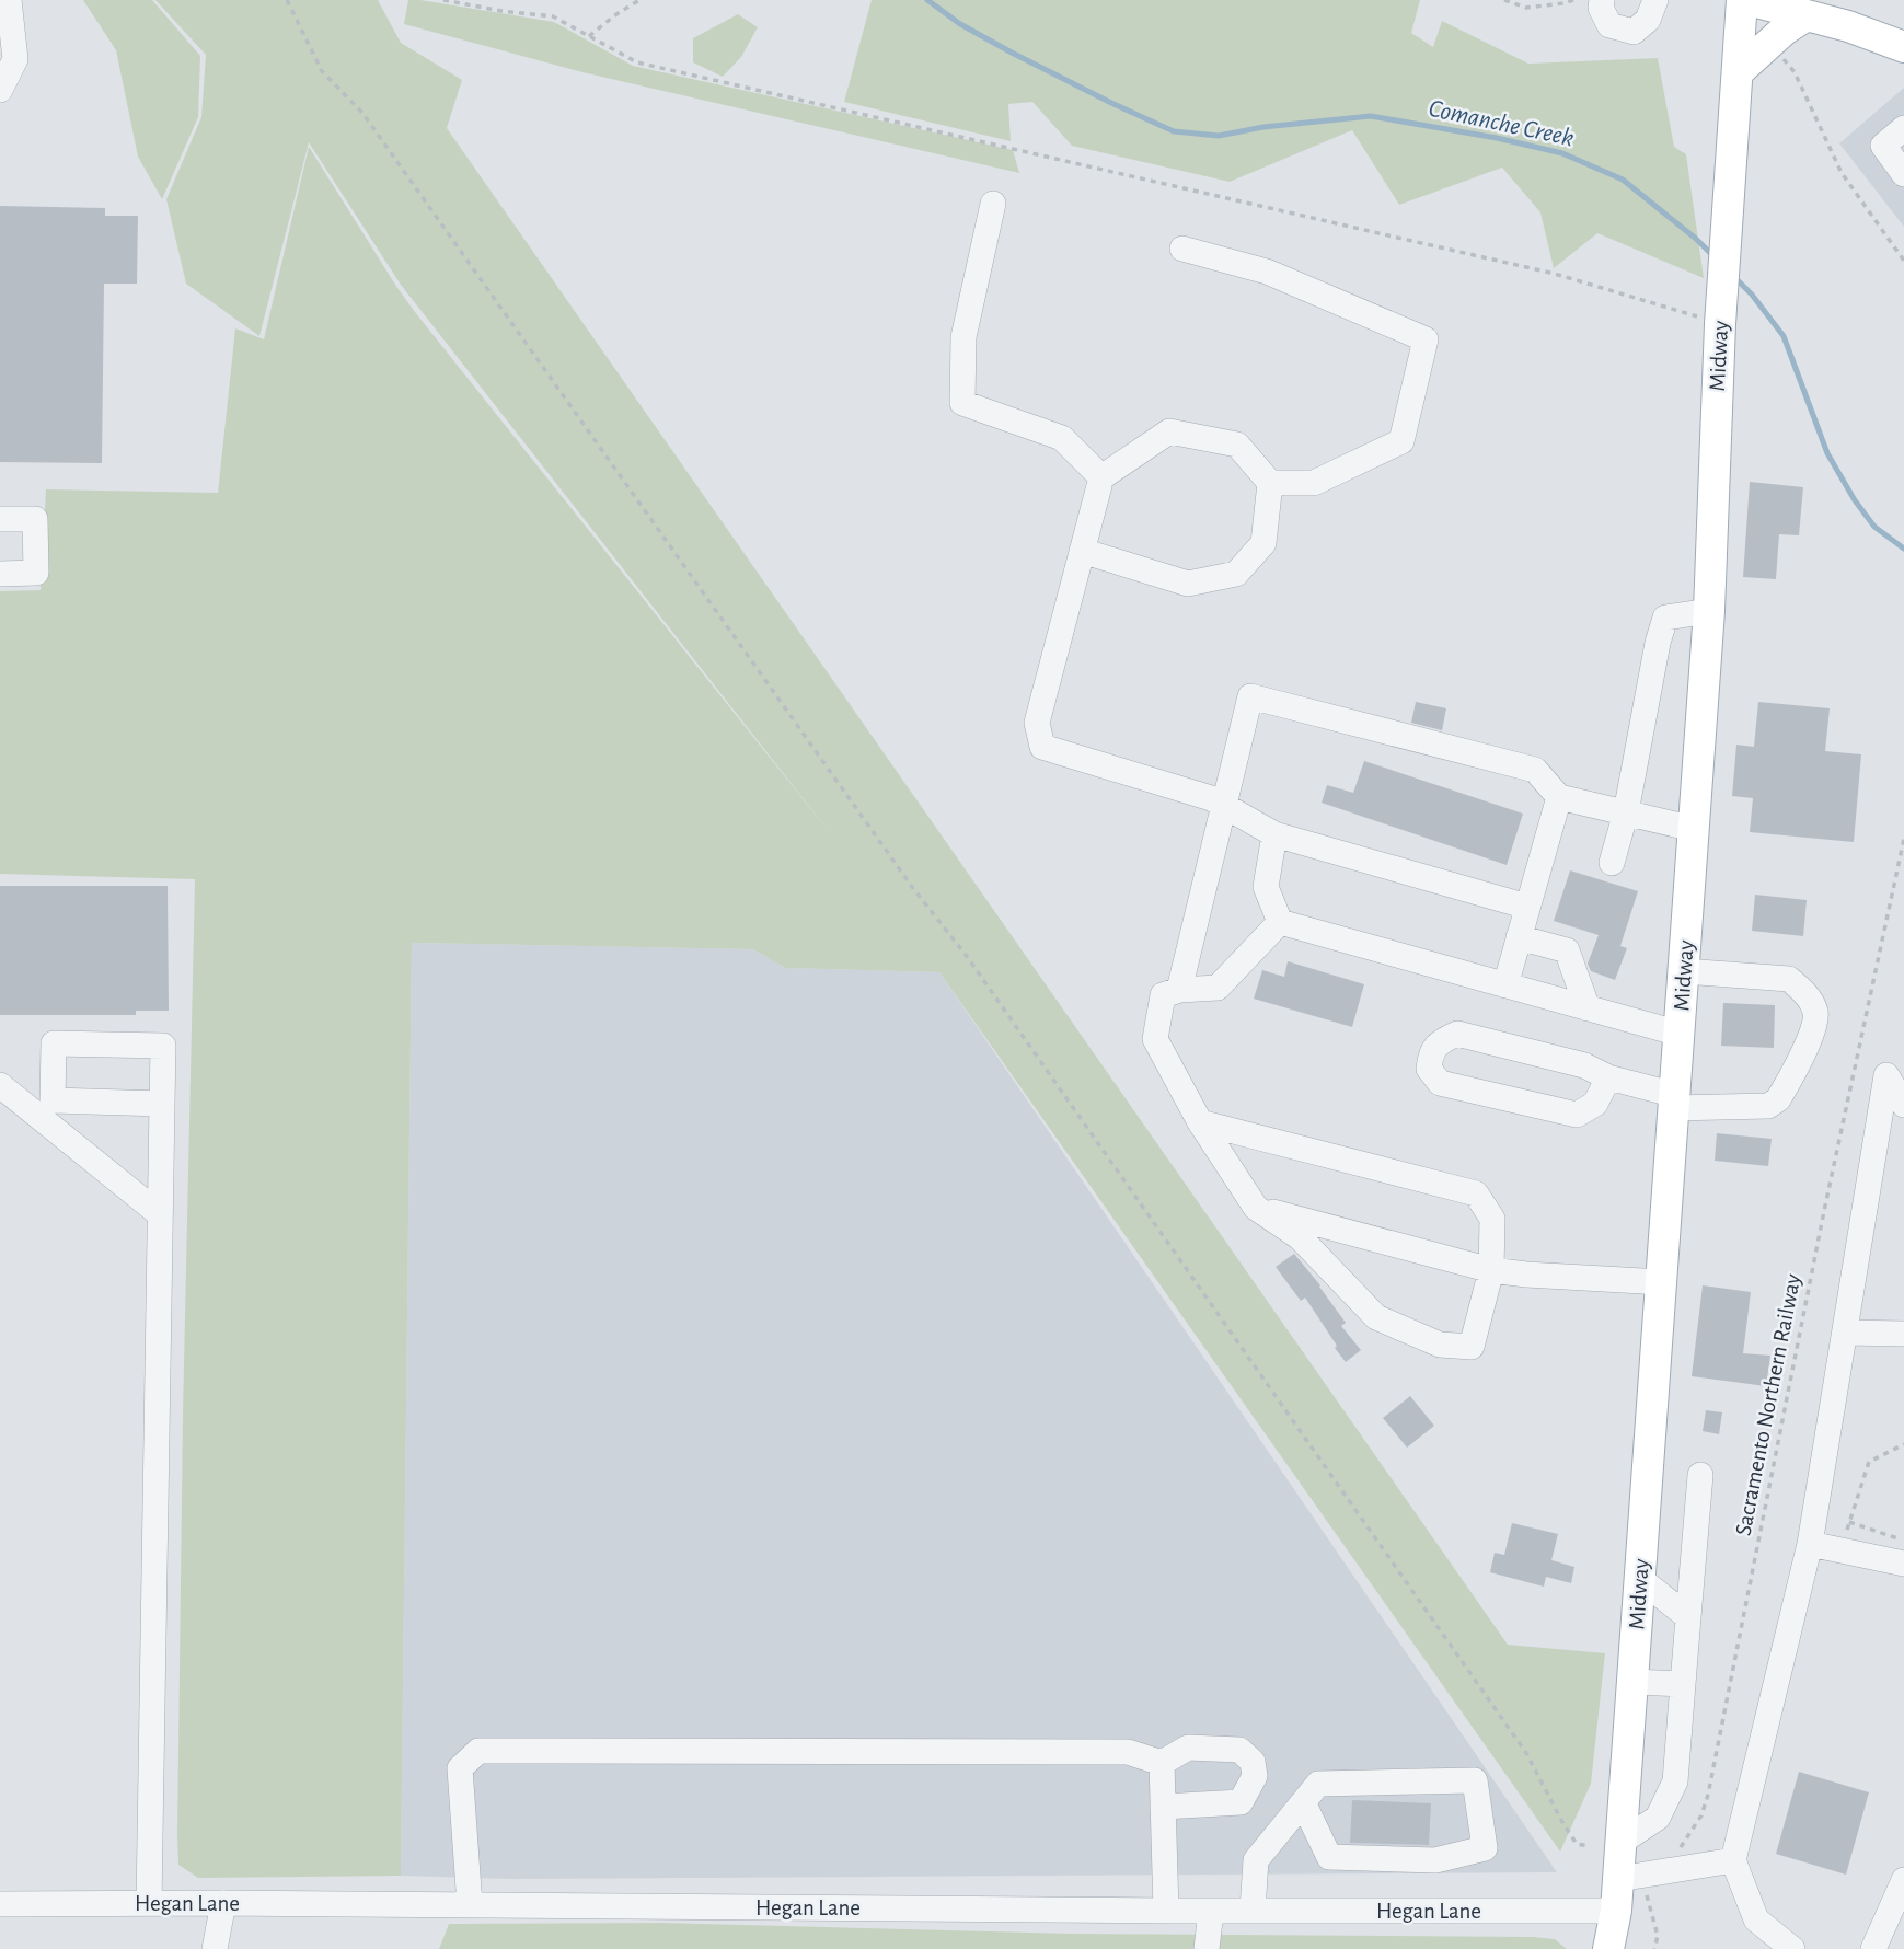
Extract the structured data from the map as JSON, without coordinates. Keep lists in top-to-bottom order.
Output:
{
  "streets": {
    "main road": ["Midway"],
    "street": ["Hegan Lane"],
    "path": ["Sacramento Northern Railway"]
  },
  "crossings": [
    ["Midway", "Hegan Lane"]
  ],
  "water": ["Comanche Creek"]
}
